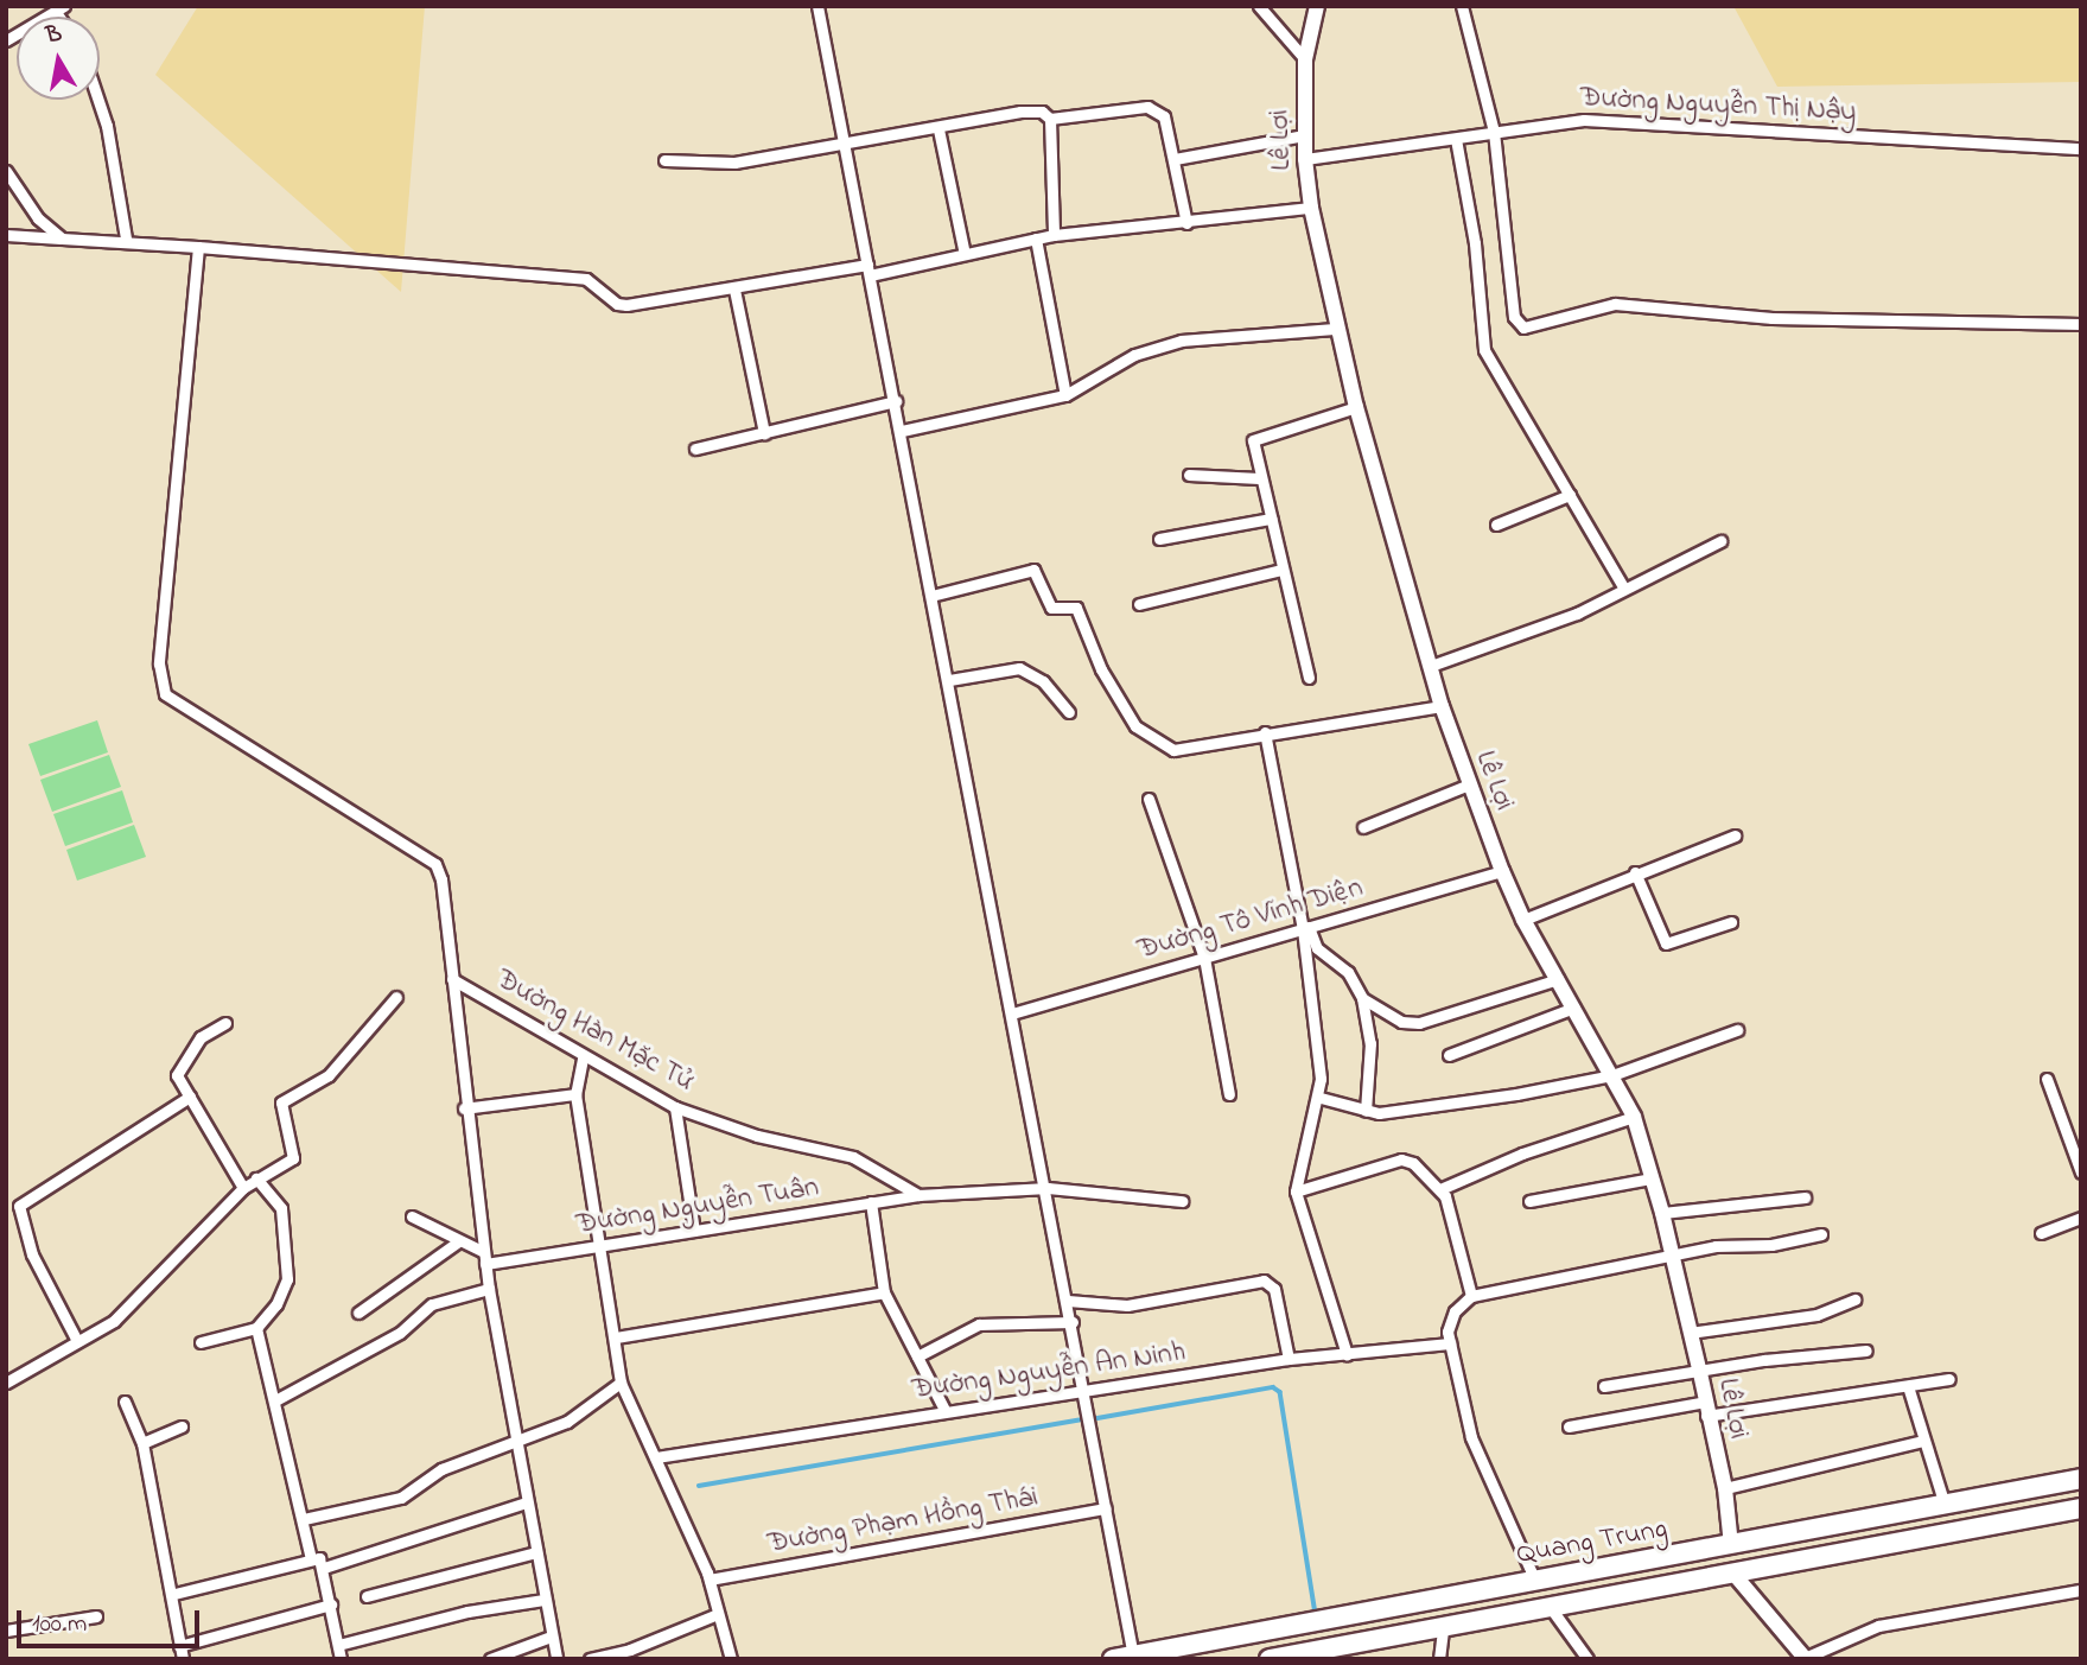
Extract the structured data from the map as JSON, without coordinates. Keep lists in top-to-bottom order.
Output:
{
  "streets": {
    "highway": ["Quang Trung"],
    "street": [
      "Đường Nguyễn Thị Nậy",
      "Lê Lợi",
      "Đường Tô Vĩnh Diện",
      "Đường Hàn Mặc Tử",
      "Đường Nguyễn Tuân",
      "Đường Nguyễn An Ninh",
      "Đường Phạm Hồng Thái"
    ]
  },
  "crossings": [
    ["Đường Nguyễn Thị Nậy", "Lê Lợi"],
    ["Lê Lợi", "Đường Tô Vĩnh Diện"],
    ["Lê Lợi", "Quang Trung"],
    ["Đường Hàn Mặc Tử", "Đường Nguyễn Tuân"]
  ],
  "scale_bar": "100 m",
  "north": "top"
}
